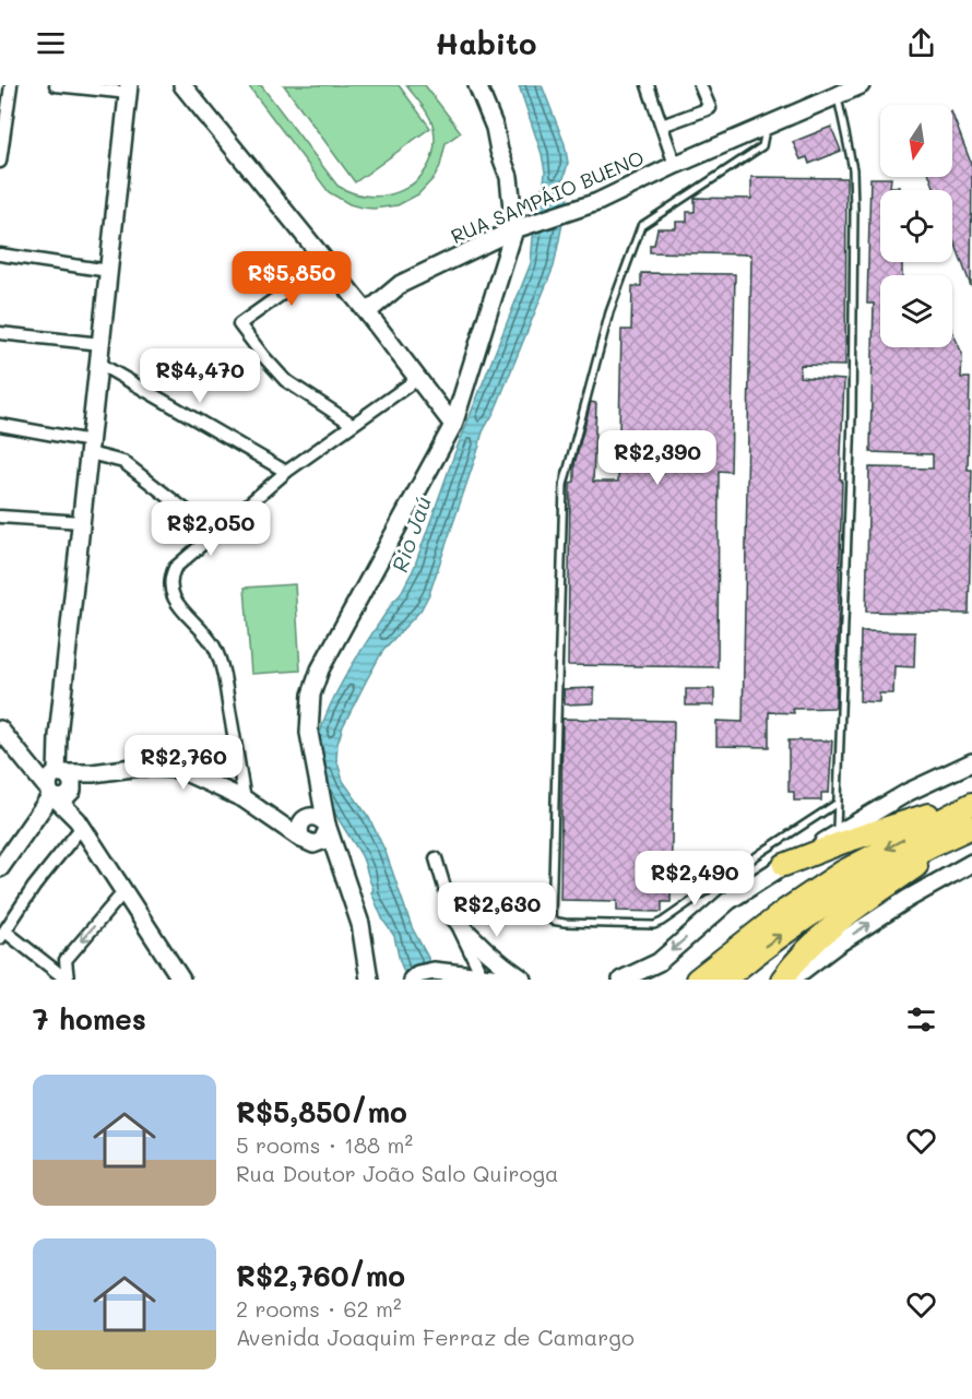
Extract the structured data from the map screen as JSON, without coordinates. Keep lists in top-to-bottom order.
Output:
{
  "streets": {
    "street": ["RUA SAMPÁIO BUENO"]
  },
  "water": ["Rio Jaú"],
  "north": "bottom",
  "page": {
    "header": "Habito",
    "price": [
      "R$5,850",
      "R$4,470",
      "R$2,390",
      "R$2,050",
      "R$2,760",
      "R$2,490",
      "R$2,630"
    ],
    "heading": "7 homes",
    "list": [
      {
        "name": "R$5,850/mo",
        "note": "5 rooms · 188 m² · Rua Doutor João Salo Quiroga"
      },
      {
        "name": "R$2,760/mo",
        "note": "2 rooms · 62 m² · Avenida Joaquim Ferraz de Camargo"
      }
    ]
  }
}
